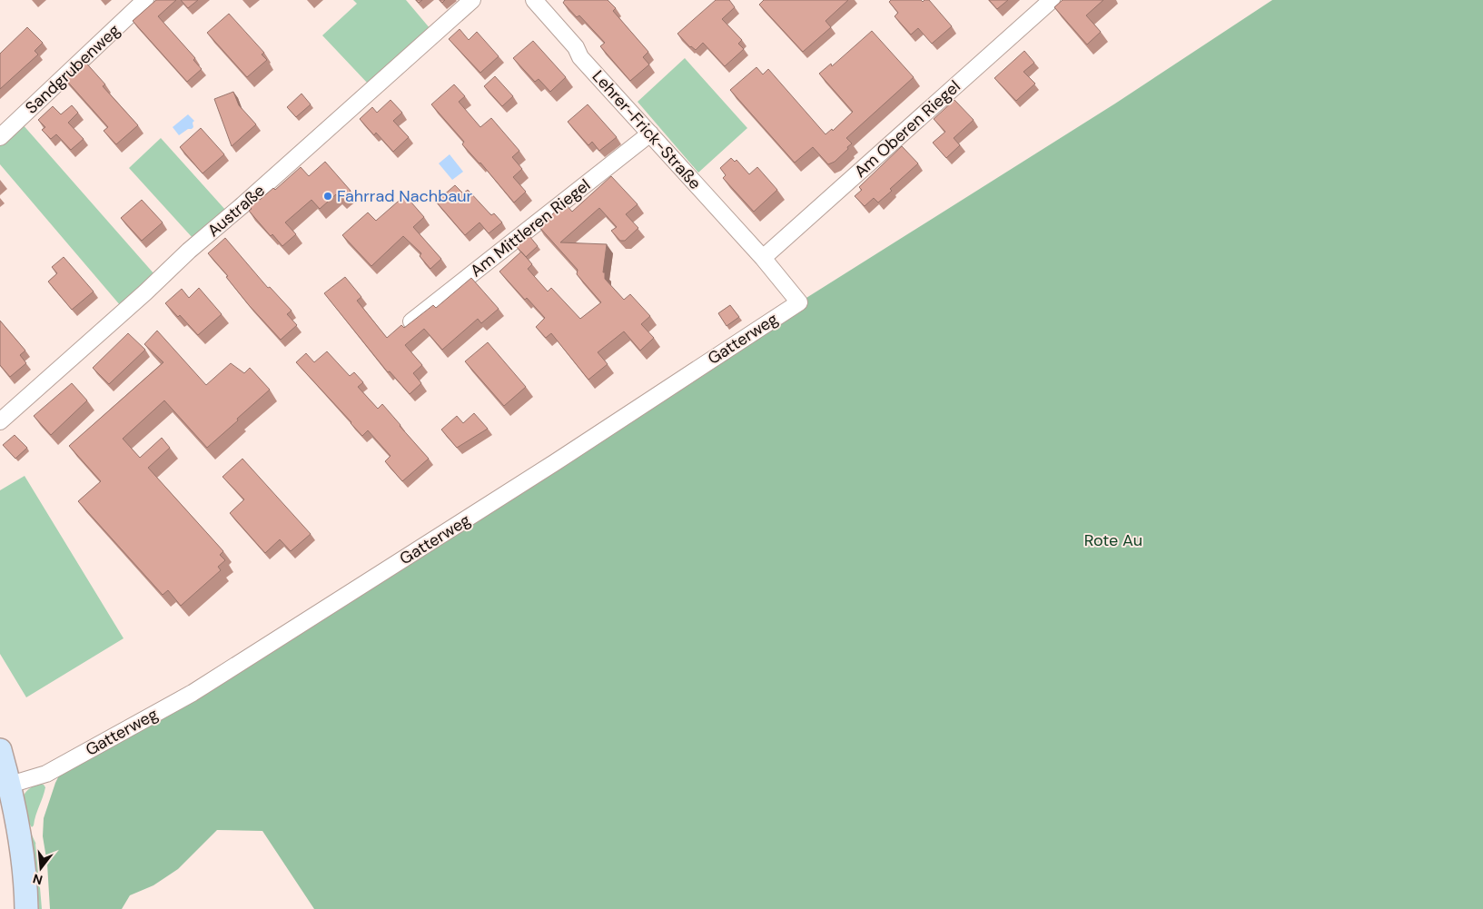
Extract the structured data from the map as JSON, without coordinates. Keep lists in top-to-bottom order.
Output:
{
  "streets": {
    "street": [
      "Sandgrubenweg",
      "Am Oberen Riegel",
      "Lehrer-Frick-Straße",
      "Austraße",
      "Am Mittleren Riegel",
      "Gatterweg"
    ]
  },
  "crossings": [
    ["Am Oberen Riegel", "Lehrer-Frick-Straße"],
    ["Am Oberen Riegel", "Gatterweg"],
    ["Lehrer-Frick-Straße", "Am Mittleren Riegel"],
    ["Lehrer-Frick-Straße", "Gatterweg"]
  ],
  "parks": ["Rote Au"],
  "places": ["Fahrrad Nachbaur"],
  "north": "bottom"
}
